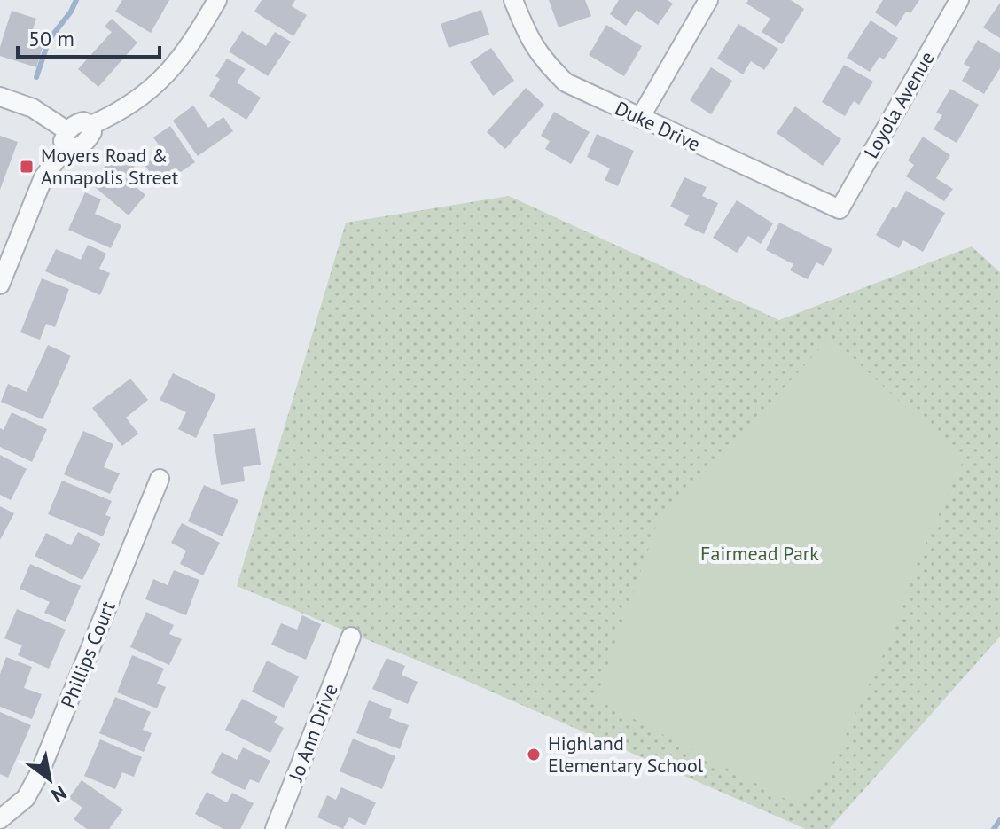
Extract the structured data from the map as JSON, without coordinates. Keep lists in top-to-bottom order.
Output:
{
  "streets": {
    "street": [
      "Loyola Avenue",
      "Duke Drive",
      "Phillips Court",
      "Jo Ann Drive"
    ]
  },
  "crossings": [
    ["Loyola Avenue", "Duke Drive"]
  ],
  "parks": ["Fairmead Park"],
  "places": {
    "transit": ["Moyers Road & Annapolis Street"],
    "other": ["Highland Elementary School"]
  },
  "scale_bar": "50 m",
  "north": "bottom right"
}
